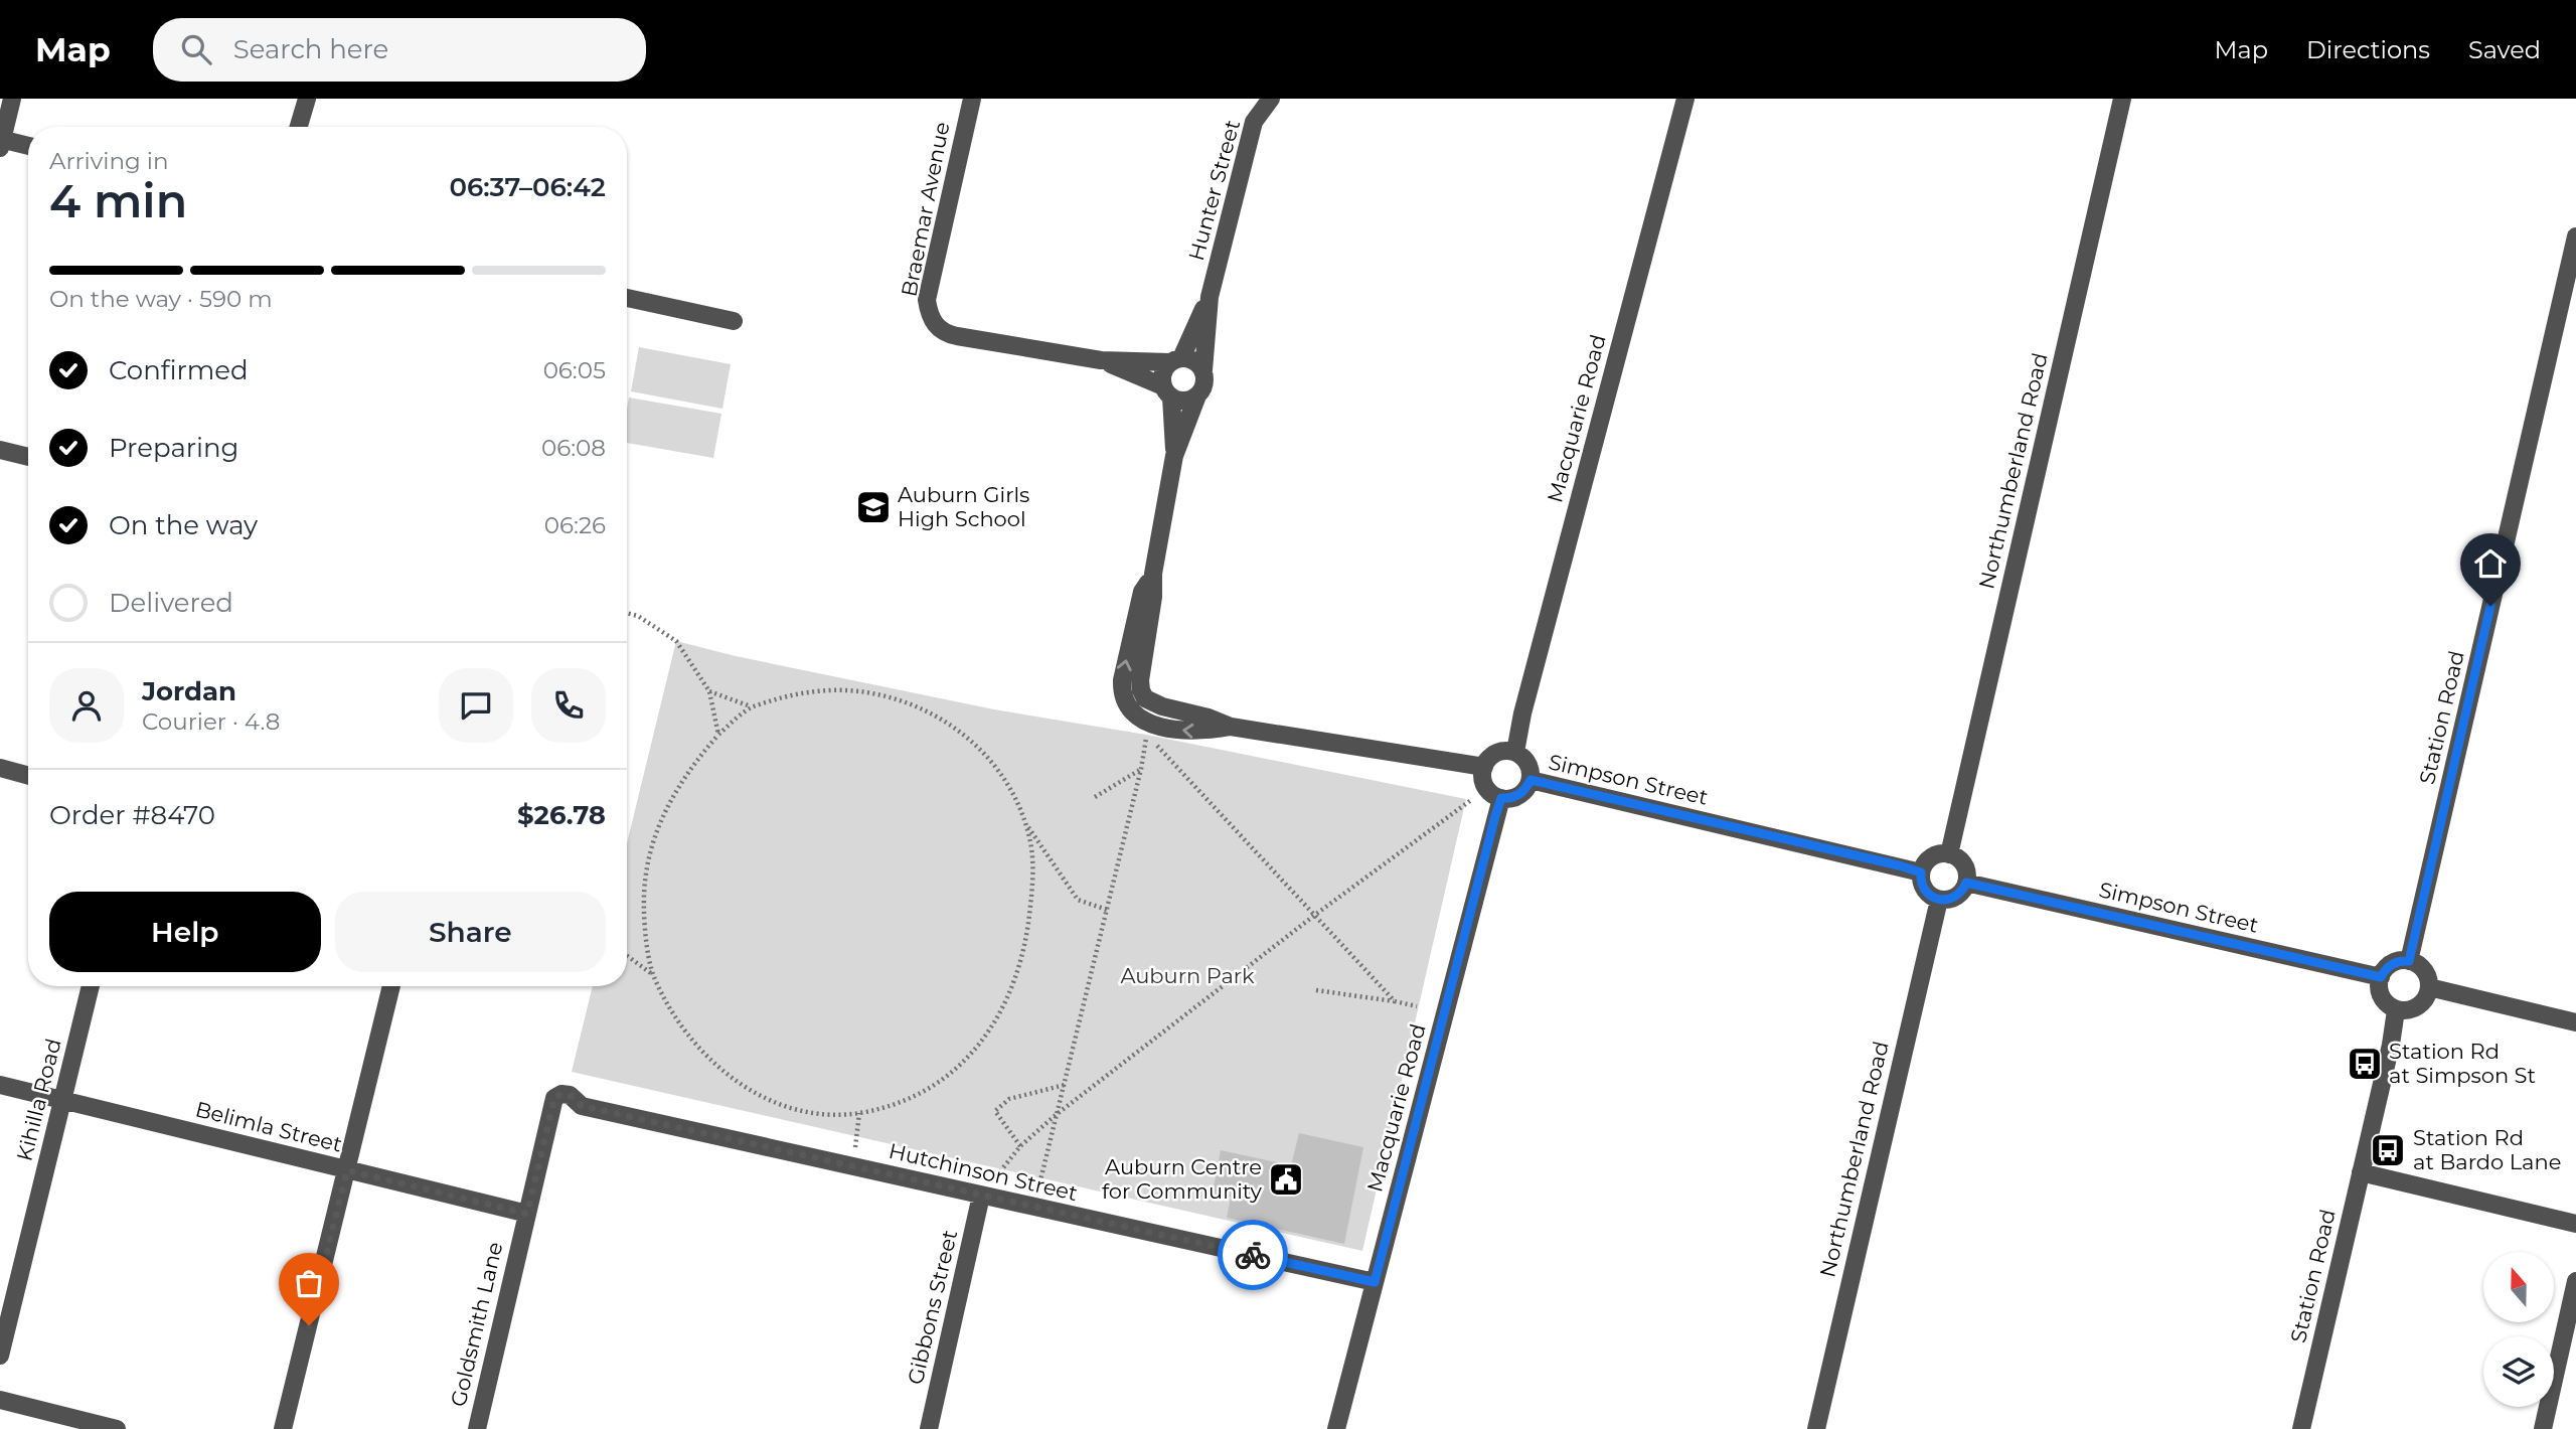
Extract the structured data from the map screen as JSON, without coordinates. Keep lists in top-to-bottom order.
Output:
{
  "streets": {
    "street": [
      "Hunter Street",
      "Braemar Avenue",
      "Macquarie Road",
      "Northumberland Road",
      "Station Road",
      "Simpson Street",
      "Kihilla Road",
      "Belimla Street",
      "Hutchinson Street",
      "Gibbons Street",
      "Goldsmith Lane"
    ]
  },
  "crossings": [
    ["Hunter Street", "Braemar Avenue"],
    ["Macquarie Road", "Simpson Street"],
    ["Macquarie Road", "Hutchinson Street"],
    ["Northumberland Road", "Simpson Street"],
    ["Station Road", "Simpson Street"],
    ["Kihilla Road", "Belimla Street"],
    ["Belimla Street", "Goldsmith Lane"],
    ["Hutchinson Street", "Gibbons Street"],
    ["Hutchinson Street", "Goldsmith Lane"]
  ],
  "parks": ["Auburn Park"],
  "places": {
    "school or university": ["Auburn Girls High School"],
    "bus stop": ["Station Rd at Simpson St", "Station Rd at Bardo Lane"],
    "public building": ["Auburn Centre for Community"]
  },
  "north": "top",
  "page": {
    "header": "Map",
    "search": "Search here",
    "nav": ["Map", "Directions", "Saved"],
    "heading": ["4 min", "Arriving in", "06:37–06:42"],
    "panel": [
      "Jordan",
      "Courier · 4.8",
      "Order #8470",
      "$26.78"
    ],
    "bar": "On the way · 590 m",
    "list": [
      ["Confirmed", "06:05"],
      ["Preparing", "06:08"],
      ["On the way", "06:26"],
      "Delivered"
    ],
    "buttons": ["Help", "Share"]
  }
}
